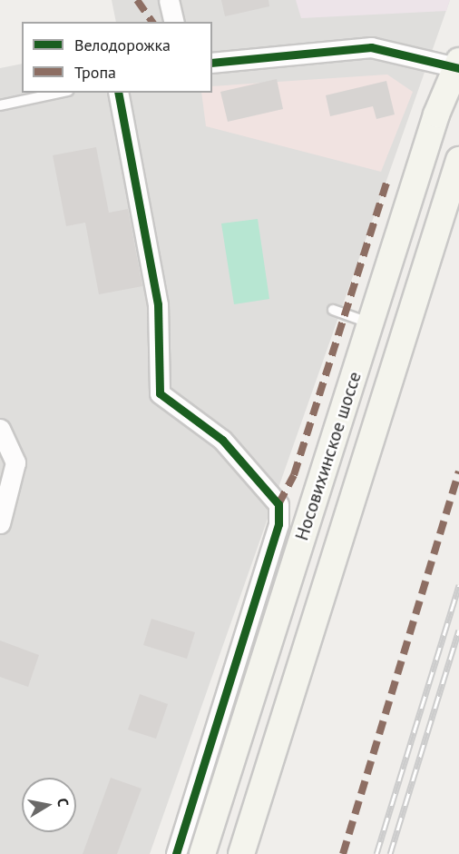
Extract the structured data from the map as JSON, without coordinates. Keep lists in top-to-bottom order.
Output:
{
  "streets": {
    "main road": ["Носовихинское шоссе"]
  },
  "legend": ["Велодорожка", "Тропа"],
  "north": "right"
}
